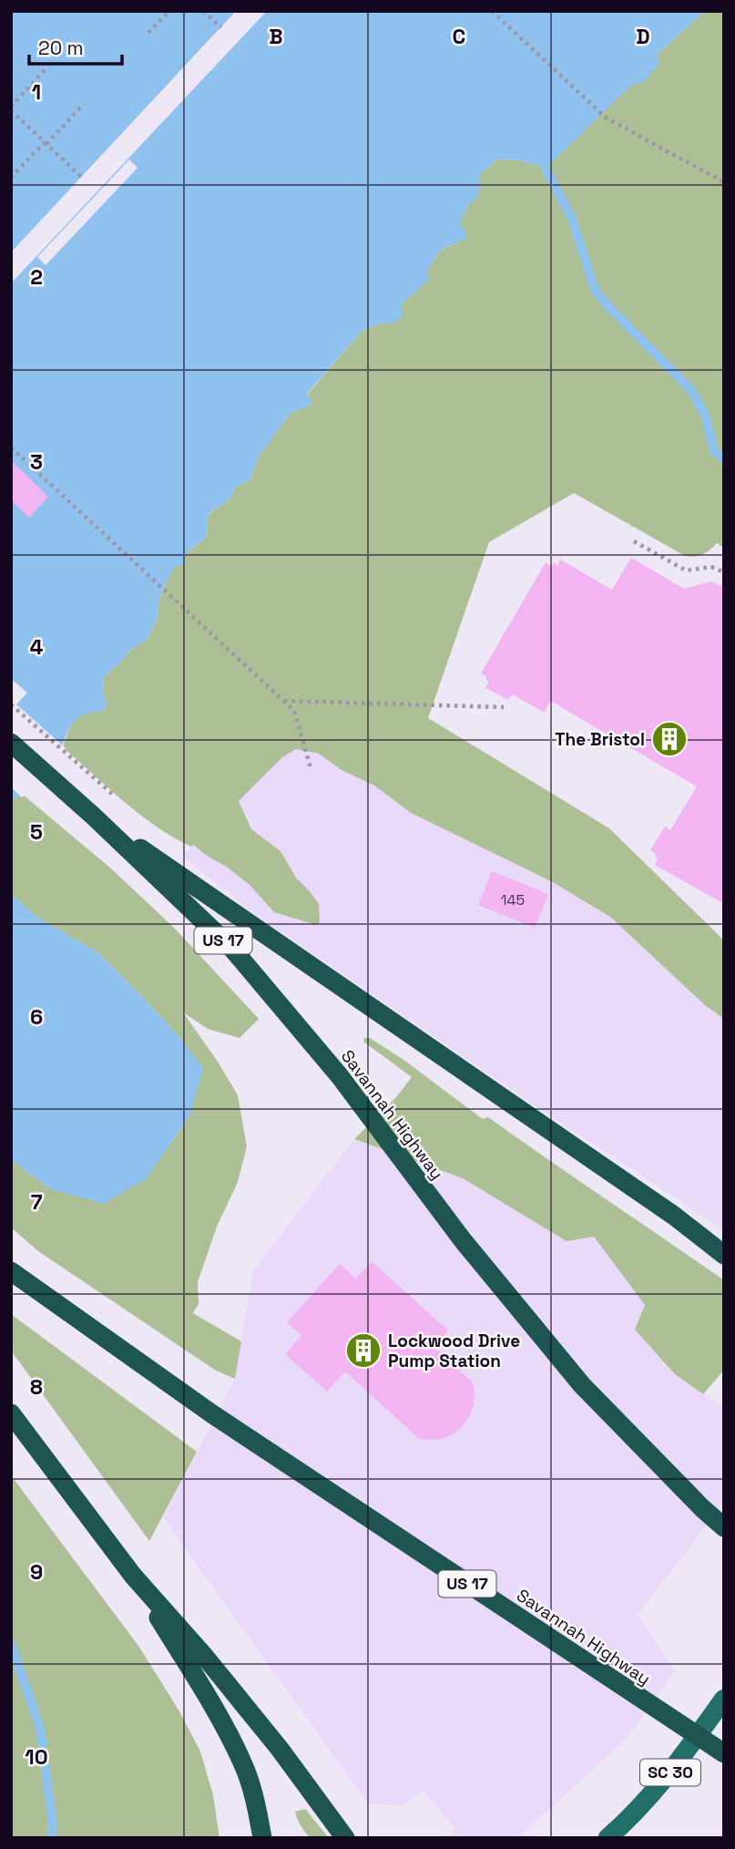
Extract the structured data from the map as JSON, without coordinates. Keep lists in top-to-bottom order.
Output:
{
  "streets": {
    "highway": ["US 17", "Savannah Highway"],
    "main road": ["SC 30"]
  },
  "places": {
    "building": ["The Bristol", "Lockwood Drive Pump Station"]
  },
  "house_numbers": ["145"],
  "scale_bar": "20 m",
  "grid": {
    "columns": ["B", "C", "D"],
    "rows": [
      "1",
      "2",
      "3",
      "4",
      "5",
      "6",
      "7",
      "8",
      "9",
      "10"
    ]
  }
}
